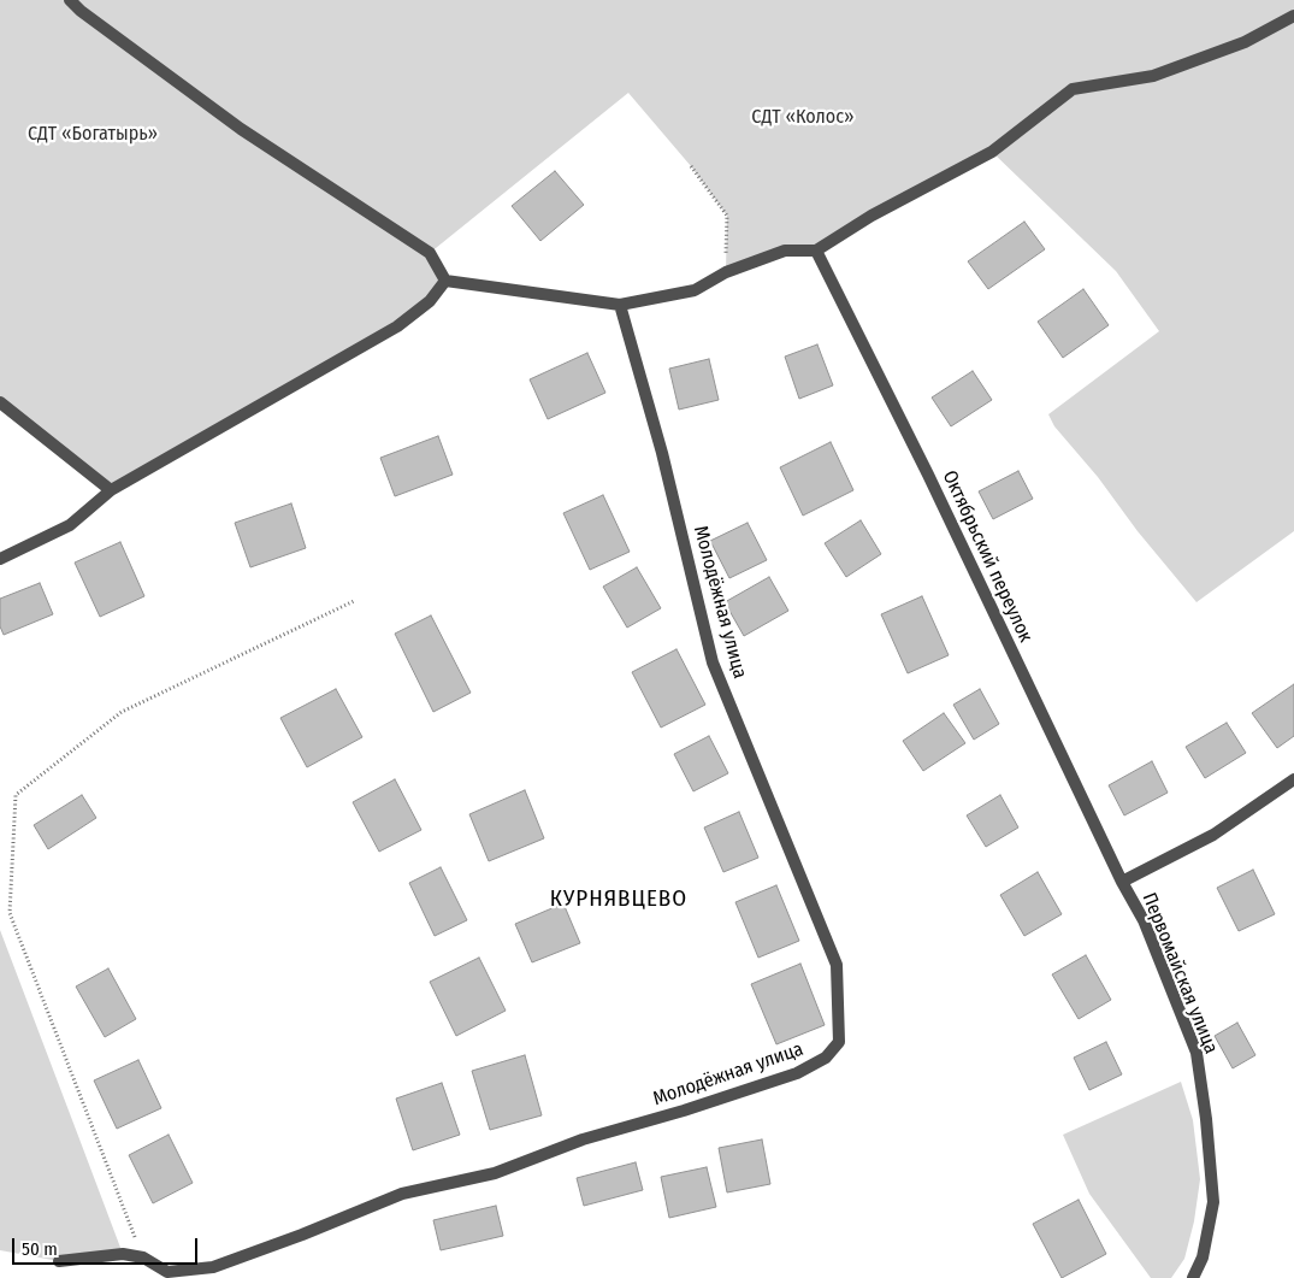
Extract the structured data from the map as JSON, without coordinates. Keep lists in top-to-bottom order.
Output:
{
  "streets": {
    "street": ["Октябрьский переулок", "Молодёжная улица", "Первомайская улица"]
  },
  "crossings": [
    ["Октябрьский переулок", "Первомайская улица"]
  ],
  "districts": ["КУРНЯВЦЕВО"],
  "parks": ["СДТ «Колос»", "СДТ «Богатырь»"],
  "scale_bar": "50 m"
}
